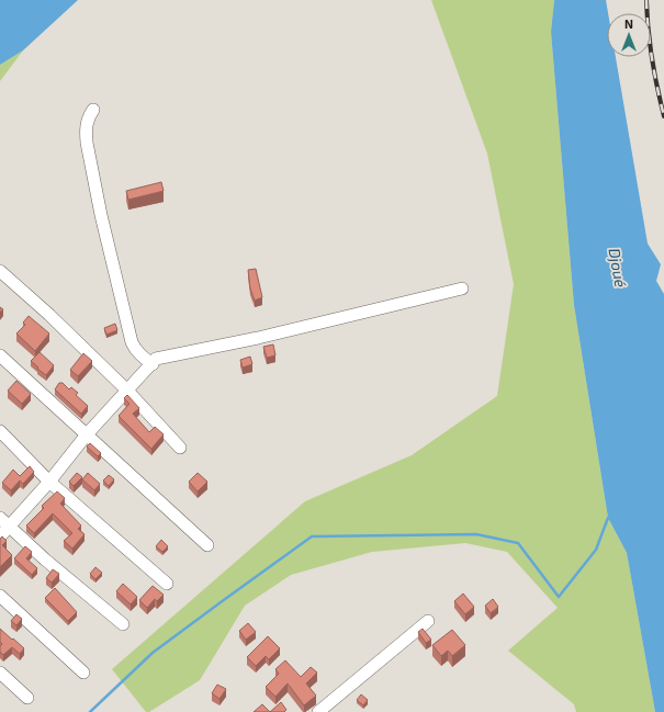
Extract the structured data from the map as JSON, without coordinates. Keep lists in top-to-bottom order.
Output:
{
  "water": ["Djoué"],
  "north": "top"
}
